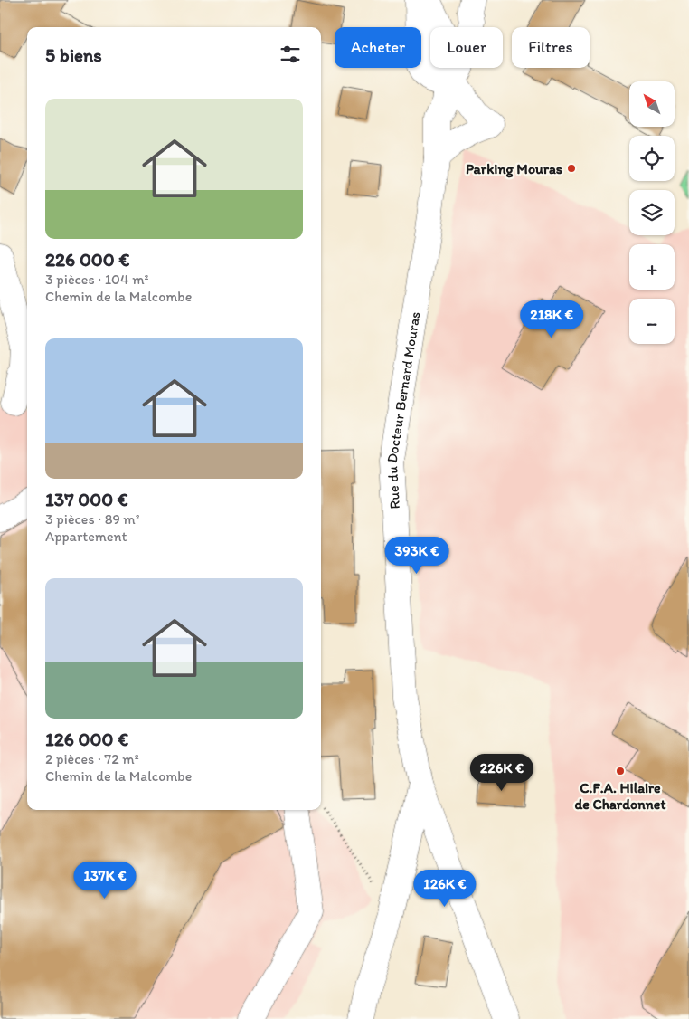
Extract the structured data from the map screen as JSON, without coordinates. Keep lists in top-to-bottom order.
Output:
{
  "streets": {
    "street": ["Rue du Docteur Bernard Mouras"]
  },
  "places": ["Parking Mouras", "C.F.A. Hilaire de Chardonnet"],
  "north": "top left",
  "page": {
    "chip": ["Acheter", "Louer", "Filtres"],
    "heading": "5 biens",
    "map_buttons": ["+", "−"],
    "list": [
      {
        "name": "226 000 €",
        "note": "3 pièces · 104 m² · Chemin de la Malcombe"
      },
      {
        "name": "137 000 €",
        "note": "3 pièces · 89 m² · Appartement"
      },
      {
        "name": "126 000 €",
        "note": "2 pièces · 72 m² · Chemin de la Malcombe"
      }
    ],
    "price": [
      "218K €",
      "393K €",
      "226K €",
      "137K €",
      "126K €"
    ]
  }
}
